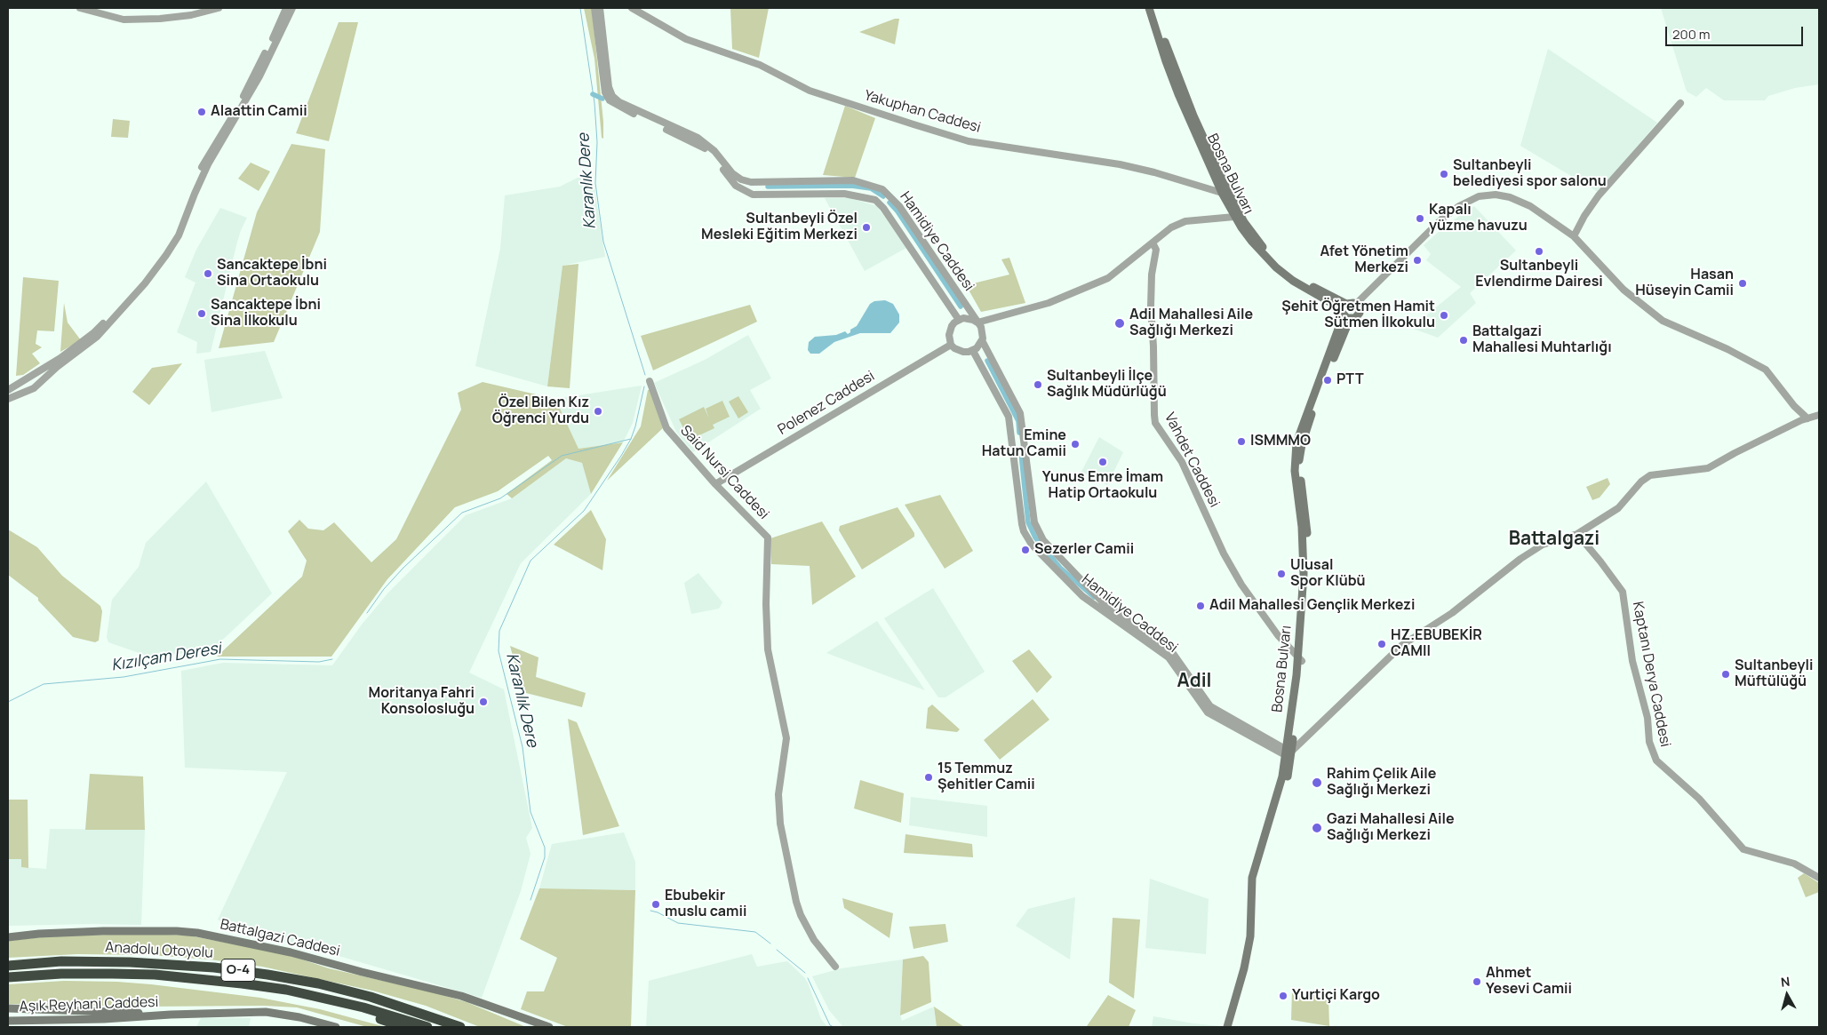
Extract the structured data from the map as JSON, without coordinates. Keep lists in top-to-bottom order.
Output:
{
  "streets": {
    "highway": ["Anadolu Otoyolu", "O-4"],
    "main road": ["Bosna Bulvarı", "Battalgazi Caddesi", "Aşık Reyhani Caddesi"],
    "street": [
      "Yakuphan Caddesi",
      "Hamidiye Caddesi",
      "Polenez Caddesi",
      "Vahdet Caddesi",
      "Said Nursi Caddesi",
      "Kaptanı Derya Caddesi"
    ]
  },
  "crossings": [
    ["Yakuphan Caddesi", "Bosna Bulvarı"],
    ["Bosna Bulvarı", "Hamidiye Caddesi"],
    ["Bosna Bulvarı", "Vahdet Caddesi"],
    ["Hamidiye Caddesi", "Polenez Caddesi"],
    ["Polenez Caddesi", "Said Nursi Caddesi"]
  ],
  "districts": ["Battalgazi", "Adil"],
  "water": ["Karanlık Dere", "Kızılçam Deresi"],
  "places": [
    "Alaattin Camii",
    "Sultanbeyli belediyesi spor salonu",
    "Kapalı yüzme havuzu",
    "Sultanbeyli Özel Mesleki Eğitim Merkezi",
    "Sultanbeyli Evlendirme Dairesi",
    "Afet Yönetim Merkezi",
    "Sancaktepe İbni Sina Ortaokulu",
    "Hasan Hüseyin Camii",
    "Sancaktepe İbni Sina İlkokulu",
    "Şehit Öğretmen Hamit Sütmen İlkokulu",
    "Adil Mahallesi Aile Sağlığı Merkezi",
    "Battalgazi Mahallesi Muhtarlığı",
    "PTT",
    "Sultanbeyli İlçe Sağlık Müdürlüğü",
    "Özel Bilen Kız Öğrenci Yurdu",
    "ISMMMO",
    "Emine Hatun Camii",
    "Yunus Emre İmam Hatip Ortaokulu",
    "Sezerler Camii",
    "Ulusal Spor Klübü",
    "Adil Mahallesi Gençlik Merkezi",
    "HZ.EBUBEKİR CAMII",
    "Sultanbeyli Müftülüğü",
    "Moritanya Fahri Konsolosluğu",
    "15 Temmuz Şehitler Camii",
    "Rahim Çelik Aile Sağlığı Merkezi",
    "Gazi Mahallesi Aile Sağlığı Merkezi",
    "Ebubekir muslu camii",
    "Ahmet Yesevi Camii",
    "Yurtiçi Kargo"
  ],
  "scale_bar": "200 m",
  "north": "top"
}
